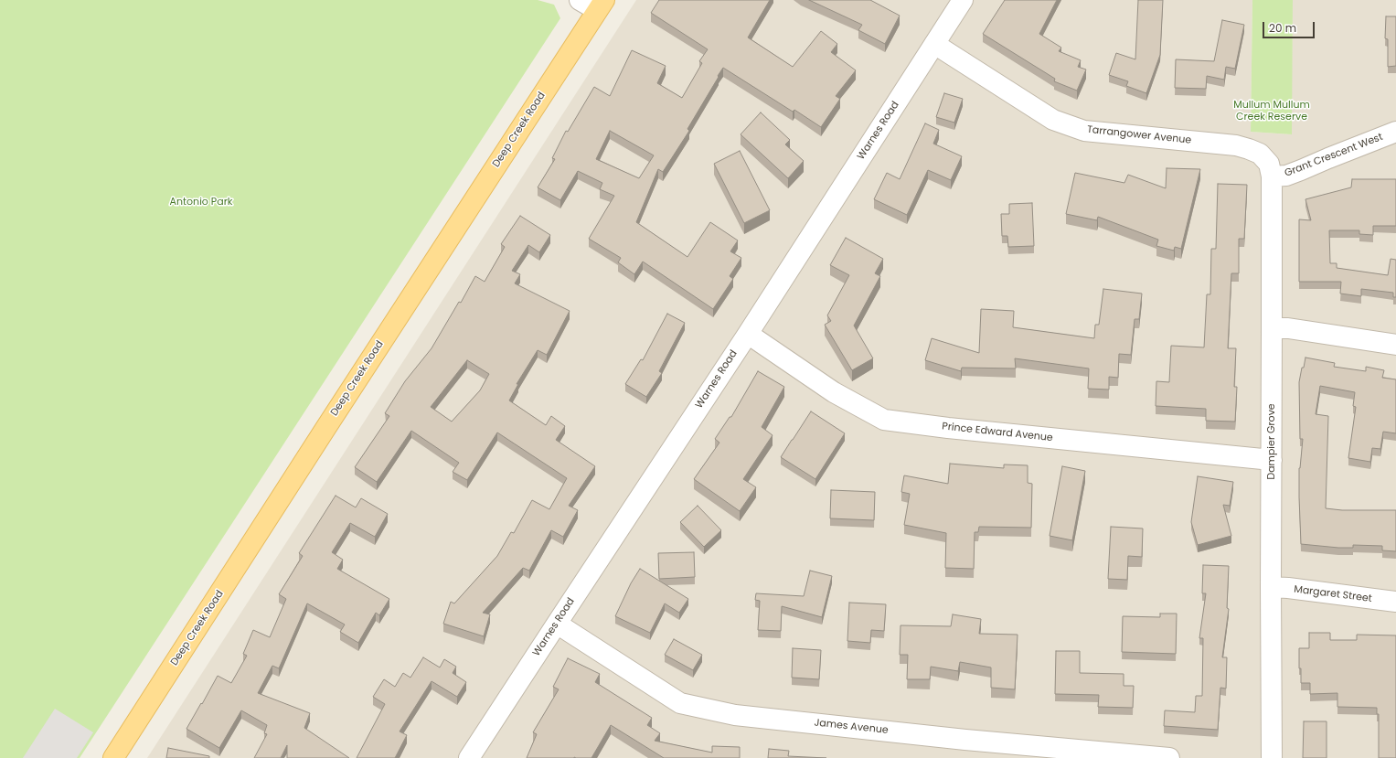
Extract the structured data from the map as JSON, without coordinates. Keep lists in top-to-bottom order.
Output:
{
  "streets": {
    "main road": ["Deep Creek Road"],
    "street": [
      "Warnes Road",
      "Tarrangower Avenue",
      "Grant Crescent West",
      "Prince Edward Avenue",
      "Dampier Grove",
      "Margaret Street",
      "James Avenue"
    ]
  },
  "crossings": [
    ["Warnes Road", "Tarrangower Avenue"],
    ["Warnes Road", "Prince Edward Avenue"],
    ["Warnes Road", "James Avenue"],
    ["Tarrangower Avenue", "Dampier Grove"],
    ["Grant Crescent West", "Dampier Grove"],
    ["Prince Edward Avenue", "Dampier Grove"],
    ["Dampier Grove", "Margaret Street"]
  ],
  "parks": ["Mullum Mullum Creek Reserve", "Antonio Park"],
  "scale_bar": "20 m"
}
